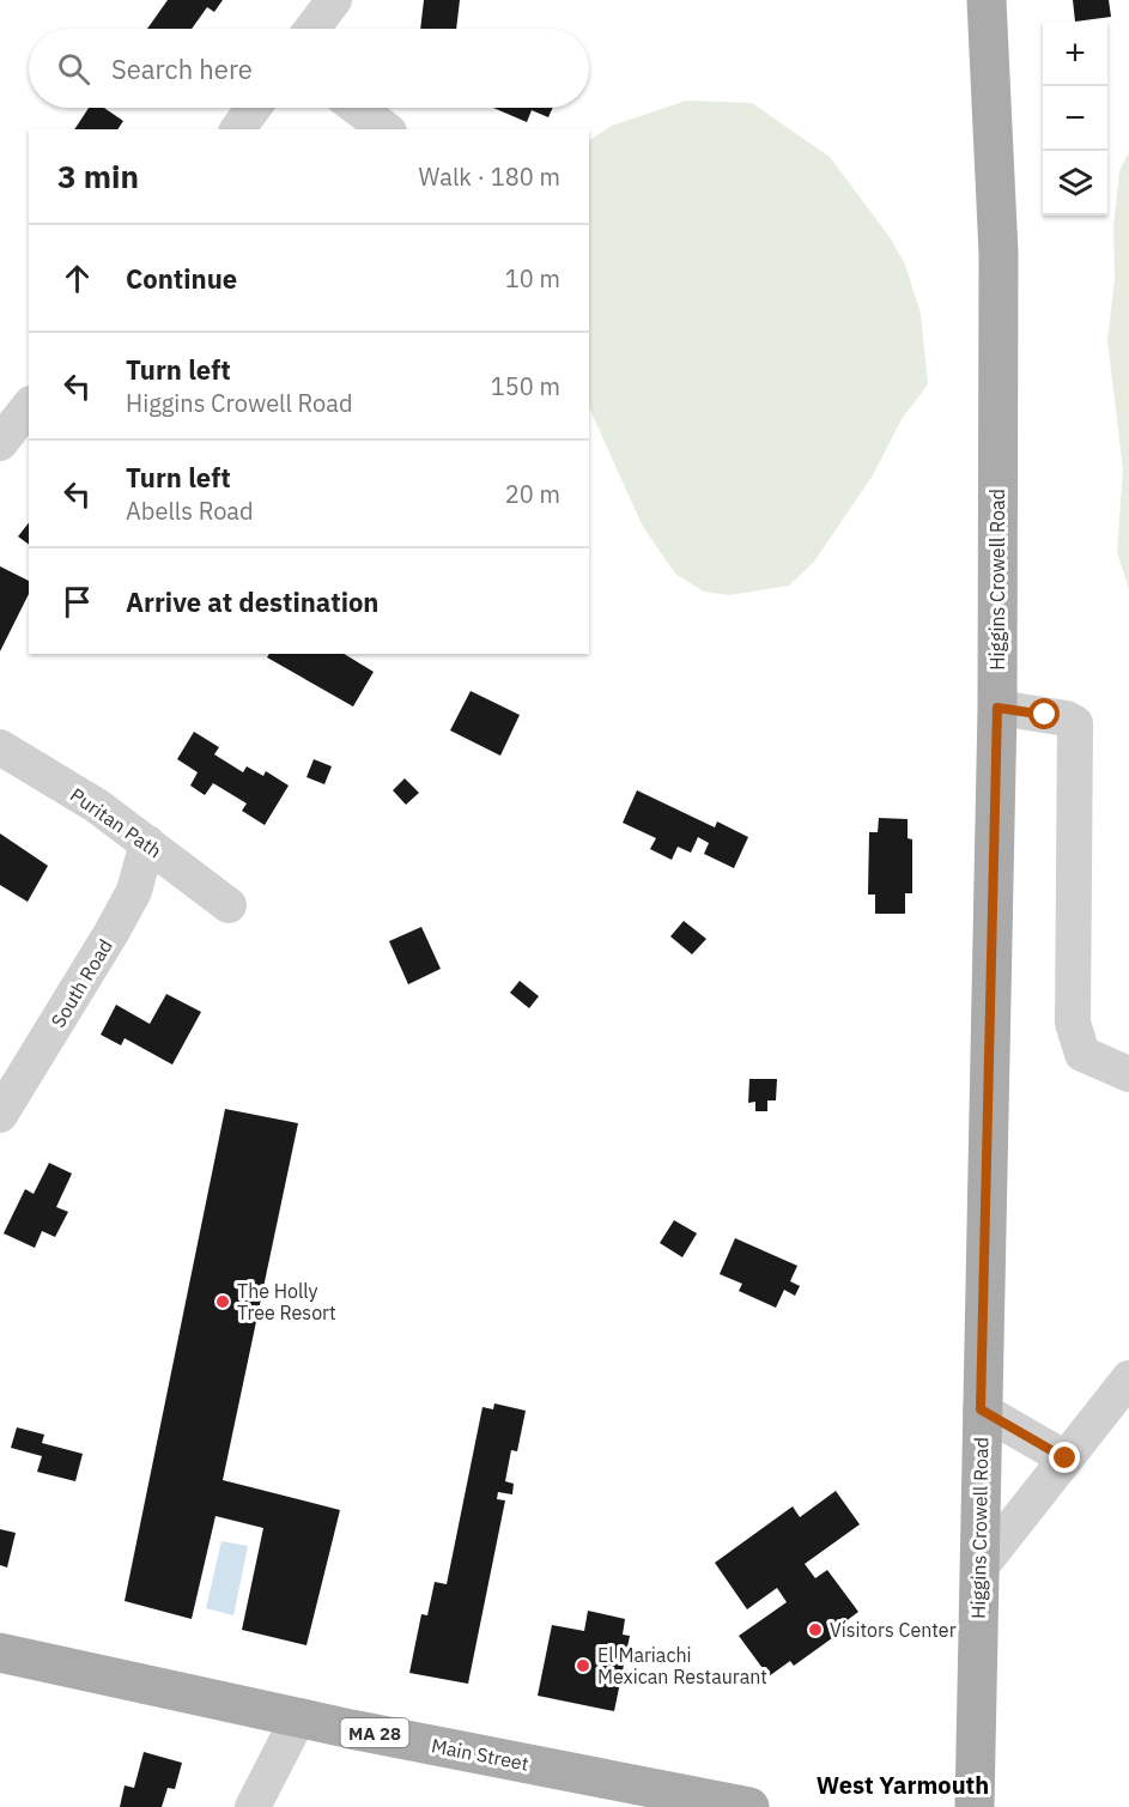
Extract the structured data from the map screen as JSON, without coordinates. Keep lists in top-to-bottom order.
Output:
{
  "streets": {
    "main road": ["Higgins Crowell Road", "MA 28", "Main Street"],
    "street": ["Puritan Path", "South Road"]
  },
  "crossings": [
    ["Puritan Path", "South Road"]
  ],
  "districts": ["West Yarmouth"],
  "places": ["The Holly Tree Resort", "Visitors Center", "El Mariachi Mexican Restaurant"],
  "page": {
    "map_buttons": ["+", "−"],
    "search": "Search here",
    "heading": ["3 min", "Walk · 180 m"],
    "list": [
      ["Continue", "10 m"],
      ["Turn left", "Higgins Crowell Road", "150 m"],
      ["Turn left", "Abells Road", "20 m"],
      "Arrive at destination"
    ]
  }
}
